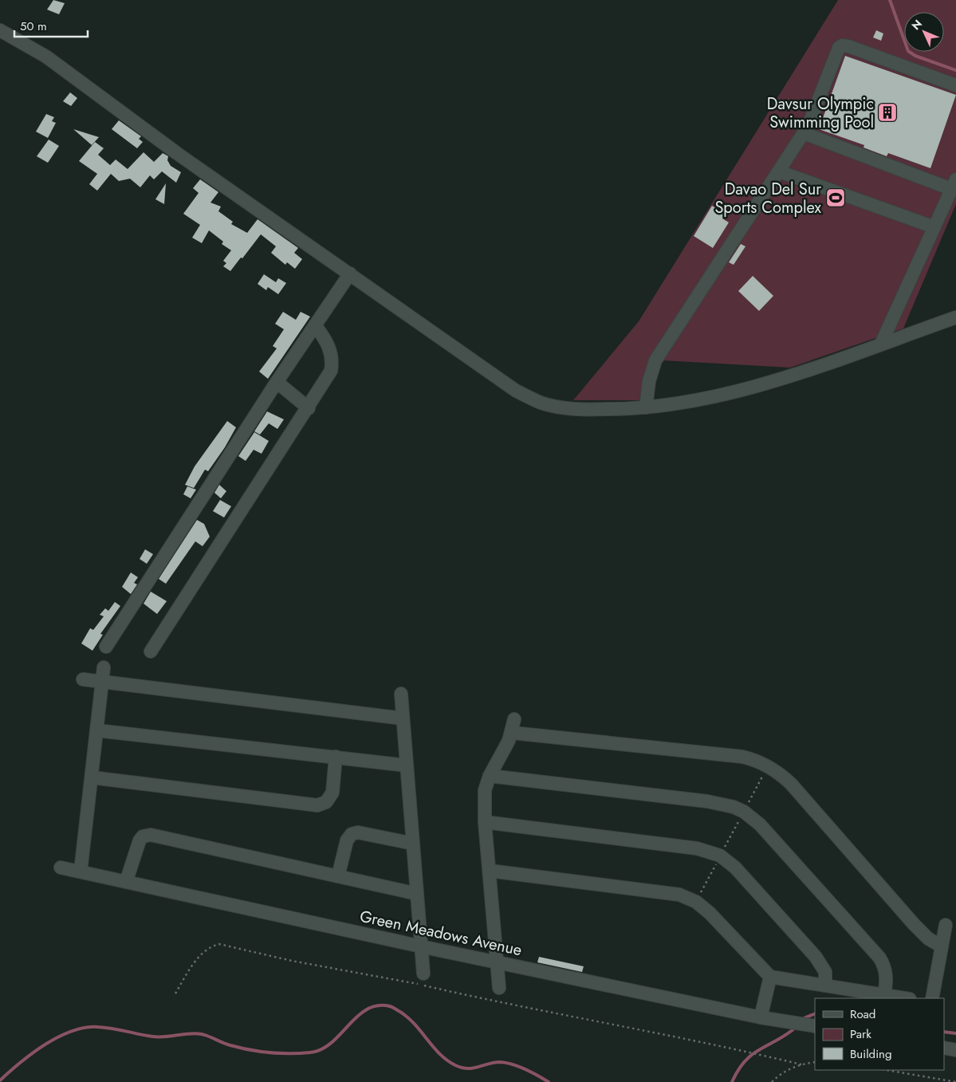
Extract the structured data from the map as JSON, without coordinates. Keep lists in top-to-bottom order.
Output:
{
  "streets": {
    "street": ["Green Meadows Avenue"]
  },
  "places": {
    "building": ["Davsur Olympic Swimming Pool"],
    "sports": ["Davao Del Sur Sports Complex"]
  },
  "legend": ["Road", "Park", "Building"],
  "scale_bar": "50 m",
  "north": "top left"
}
